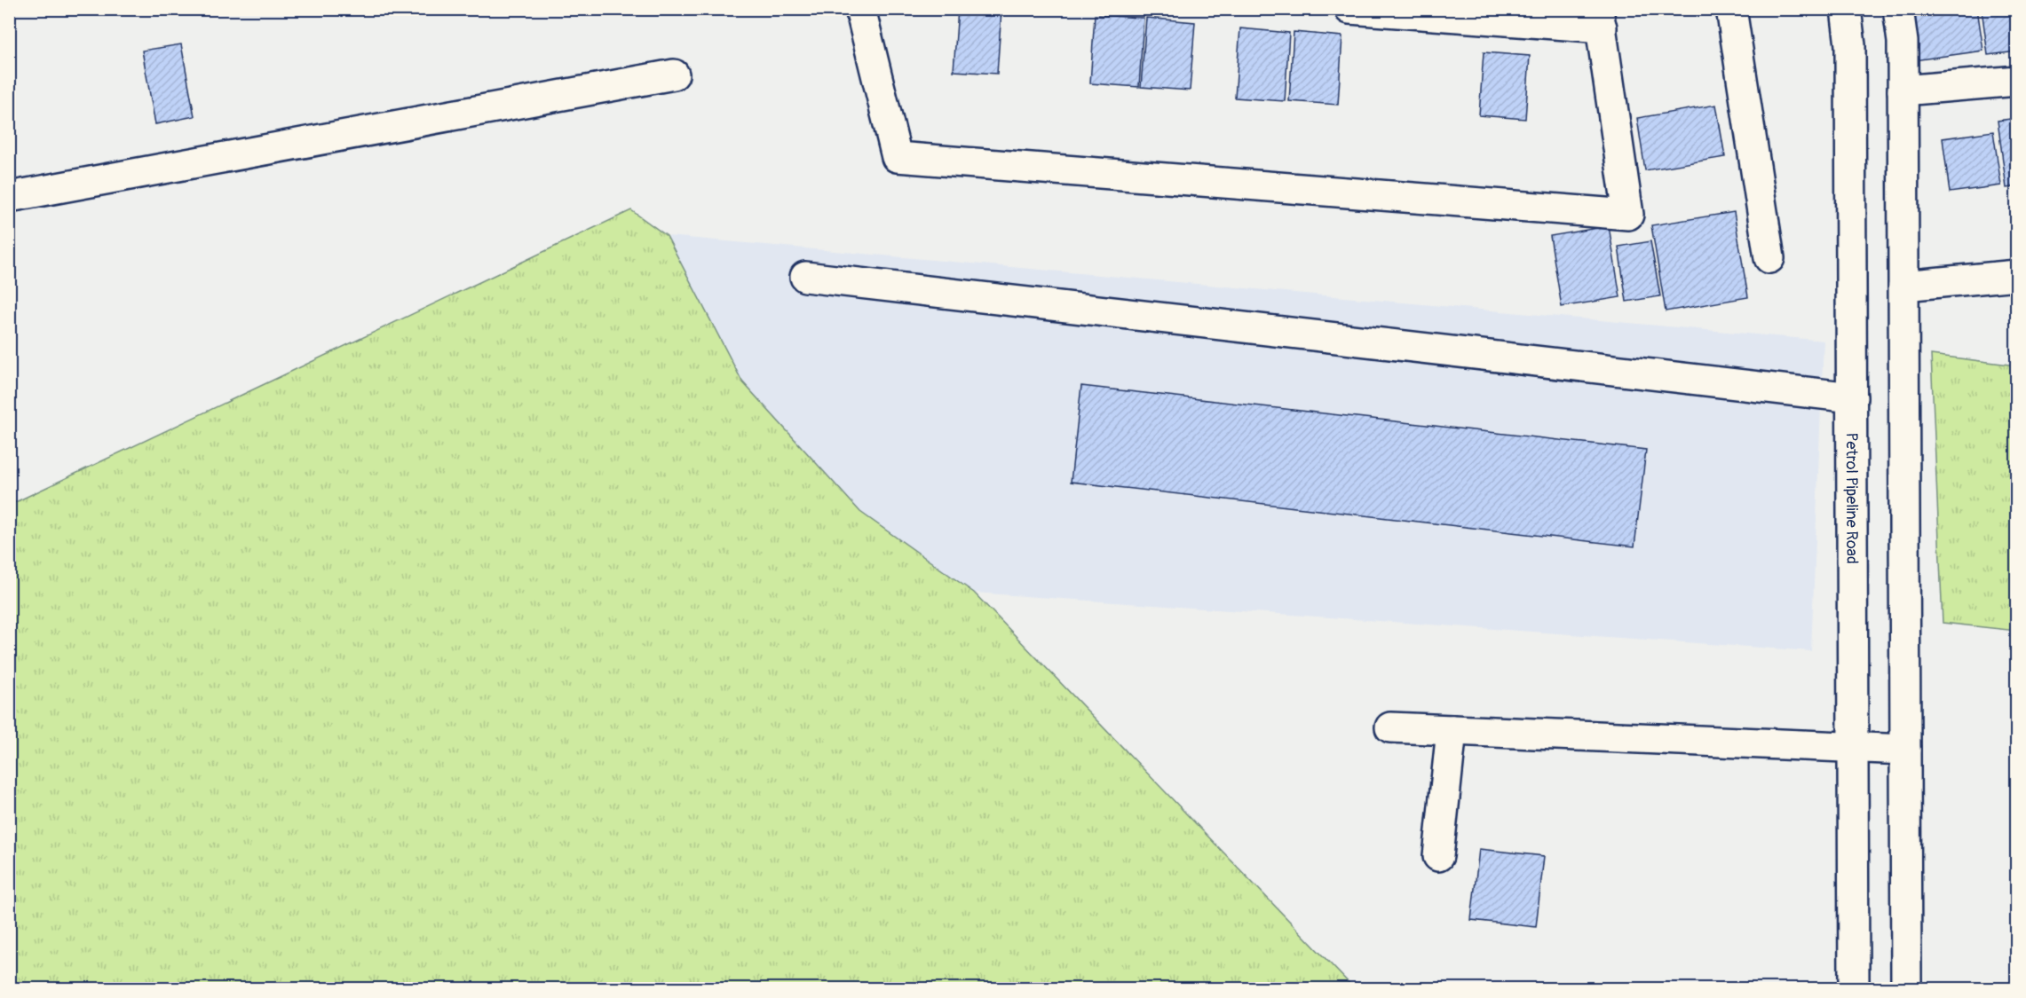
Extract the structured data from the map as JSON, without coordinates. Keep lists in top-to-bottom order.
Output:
{
  "streets": {
    "street": ["Petrol Pipeline Road"]
  }
}
